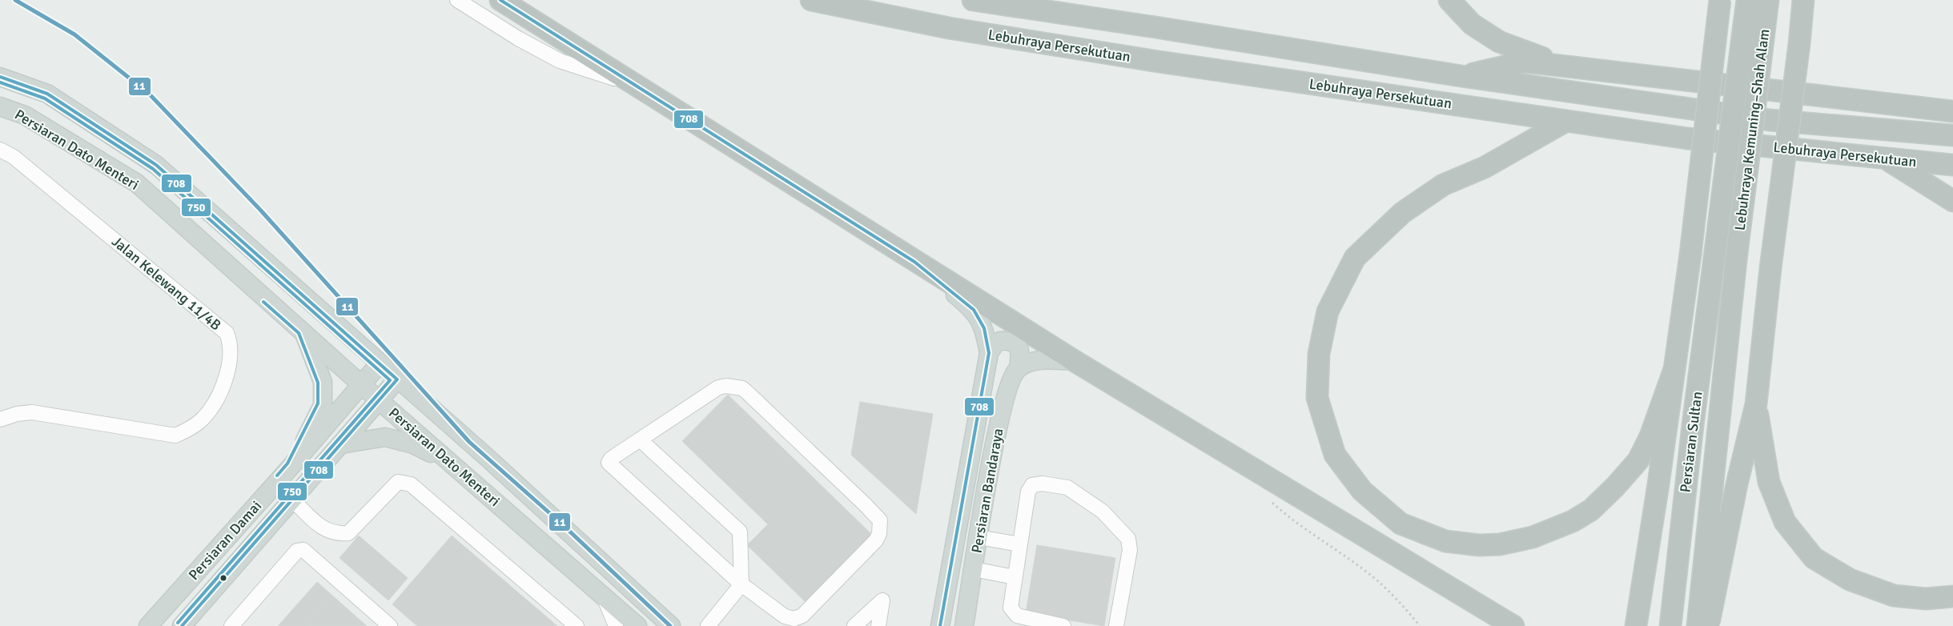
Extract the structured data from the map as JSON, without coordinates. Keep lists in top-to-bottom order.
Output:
{
  "streets": {
    "highway": ["Lebuhraya Persekutuan", "Lebuhraya Kemuning–Shah Alam", "Persiaran Sultan"],
    "main road": ["Persiaran Dato Menteri", "Persiaran Bandaraya", "Persiaran Damai"],
    "street": ["Jalan Kelewang 11/4B"]
  },
  "crossings": [
    ["Lebuhraya Kemuning–Shah Alam", "Persiaran Sultan"],
    ["Persiaran Dato Menteri", "Persiaran Damai"]
  ],
  "lines": ["transit line 11", "transit line 708", "transit line 750"]
}
